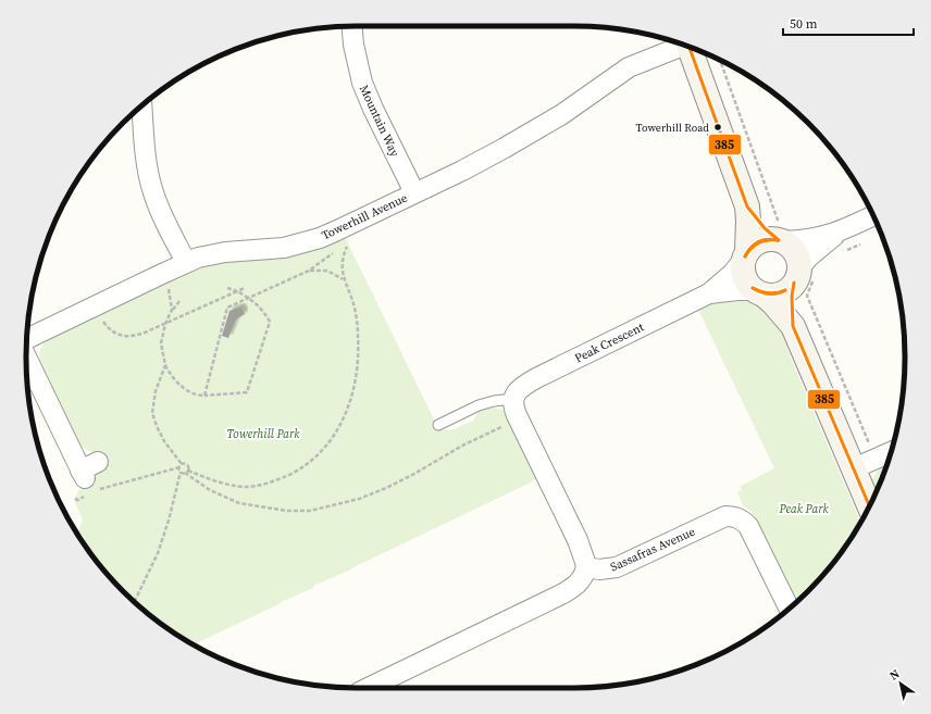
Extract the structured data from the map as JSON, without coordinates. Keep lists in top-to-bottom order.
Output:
{
  "streets": {
    "street": [
      "Mountain Way",
      "Towerhill Avenue",
      "Peak Crescent",
      "Sassafras Avenue"
    ]
  },
  "crossings": [
    ["Mountain Way", "Towerhill Avenue"]
  ],
  "parks": ["Towerhill Park", "Peak Park"],
  "places": ["Towerhill Road"],
  "lines": ["transit line 385"],
  "scale_bar": "50 m",
  "north": "top left"
}
